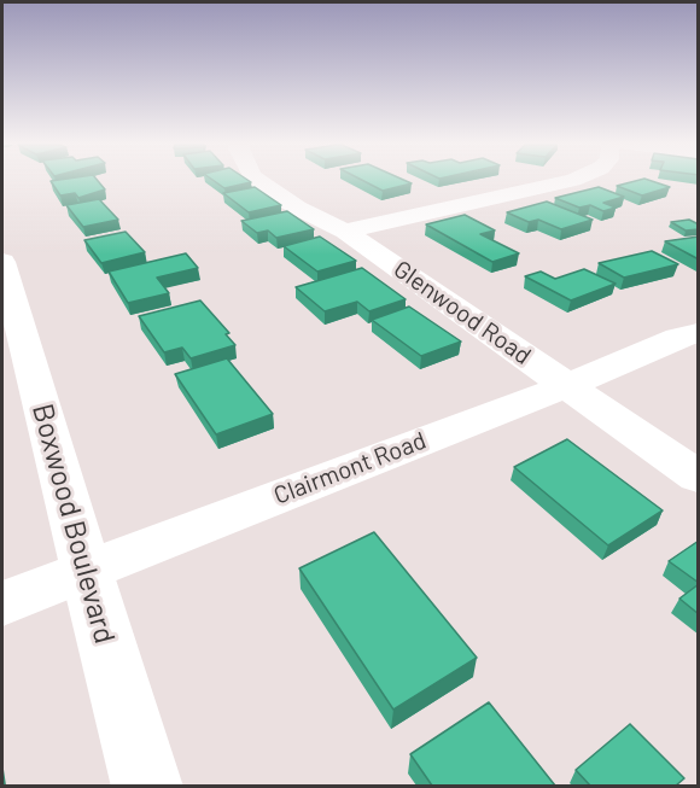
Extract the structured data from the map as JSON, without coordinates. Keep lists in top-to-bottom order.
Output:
{
  "streets": {
    "street": ["Glenwood Road", "Clairmont Road", "Boxwood Boulevard"]
  },
  "crossings": [
    ["Glenwood Road", "Clairmont Road"],
    ["Clairmont Road", "Boxwood Boulevard"]
  ]
}
